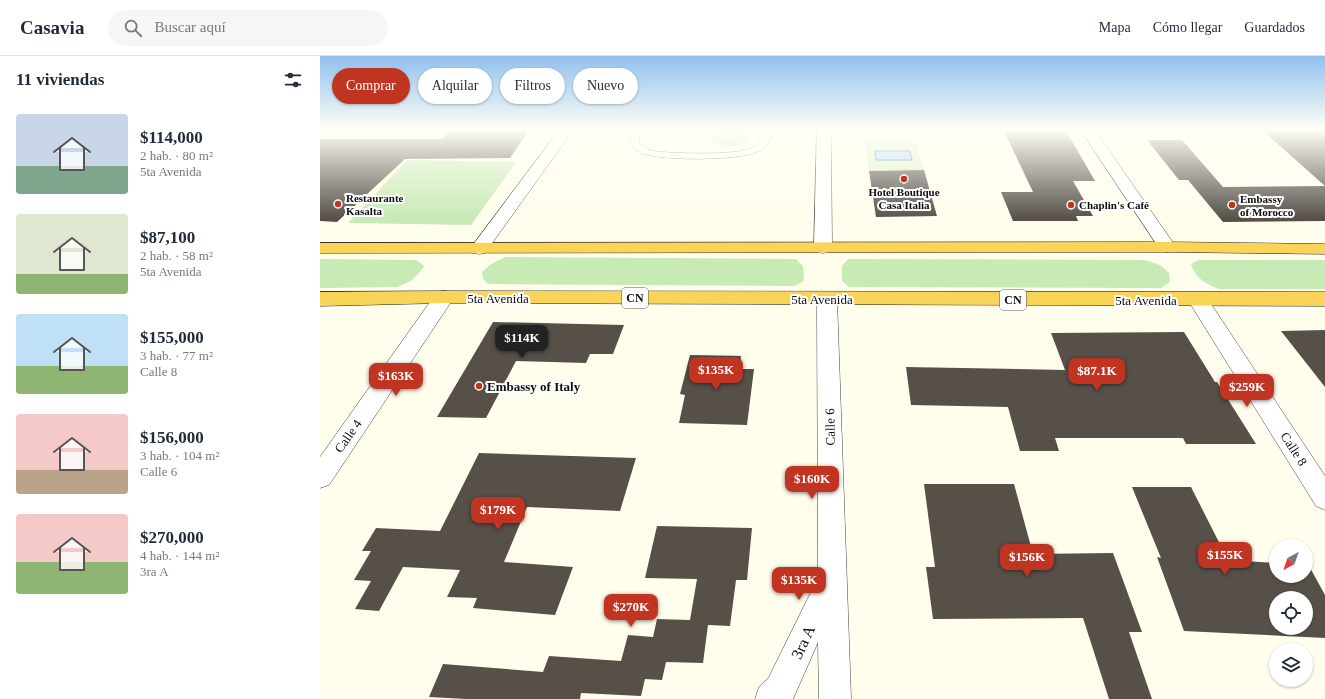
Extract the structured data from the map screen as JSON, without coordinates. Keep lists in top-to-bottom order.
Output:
{
  "streets": {
    "highway": ["5ta Avenida", "CN"],
    "street": [
      "Calle 6",
      "Calle 4",
      "Calle 8",
      "3ra A"
    ]
  },
  "crossings": [
    ["5ta Avenida", "Calle 6"],
    ["5ta Avenida", "Calle 4"],
    ["5ta Avenida", "Calle 8"],
    ["Calle 6", "3ra A"]
  ],
  "places": [
    "Hotel Boutique Casa Italia",
    "Restaurante Kasalta",
    "Chaplin's Café",
    "Embassy of Morocco",
    "Embassy of Italy"
  ],
  "north": "bottom left",
  "page": {
    "header": "Casavia",
    "search": "Buscar aquí",
    "nav": ["Mapa", "Cómo llegar", "Guardados"],
    "heading": "11 viviendas",
    "chip": [
      "Comprar",
      "Alquilar",
      "Filtros",
      "Nuevo"
    ],
    "list": [
      {
        "name": "$114,000",
        "note": "2 hab. · 80 m² · 5ta Avenida"
      },
      {
        "name": "$87,100",
        "note": "2 hab. · 58 m² · 5ta Avenida"
      },
      {
        "name": "$155,000",
        "note": "3 hab. · 77 m² · Calle 8"
      },
      {
        "name": "$156,000",
        "note": "3 hab. · 104 m² · Calle 6"
      },
      {
        "name": "$270,000",
        "note": "4 hab. · 144 m² · 3ra A"
      }
    ],
    "price": [
      "$114K",
      "$135K",
      "$87.1K",
      "$163K",
      "$259K",
      "$160K",
      "$179K",
      "$155K",
      "$156K",
      "$135K",
      "$270K"
    ]
  }
}
